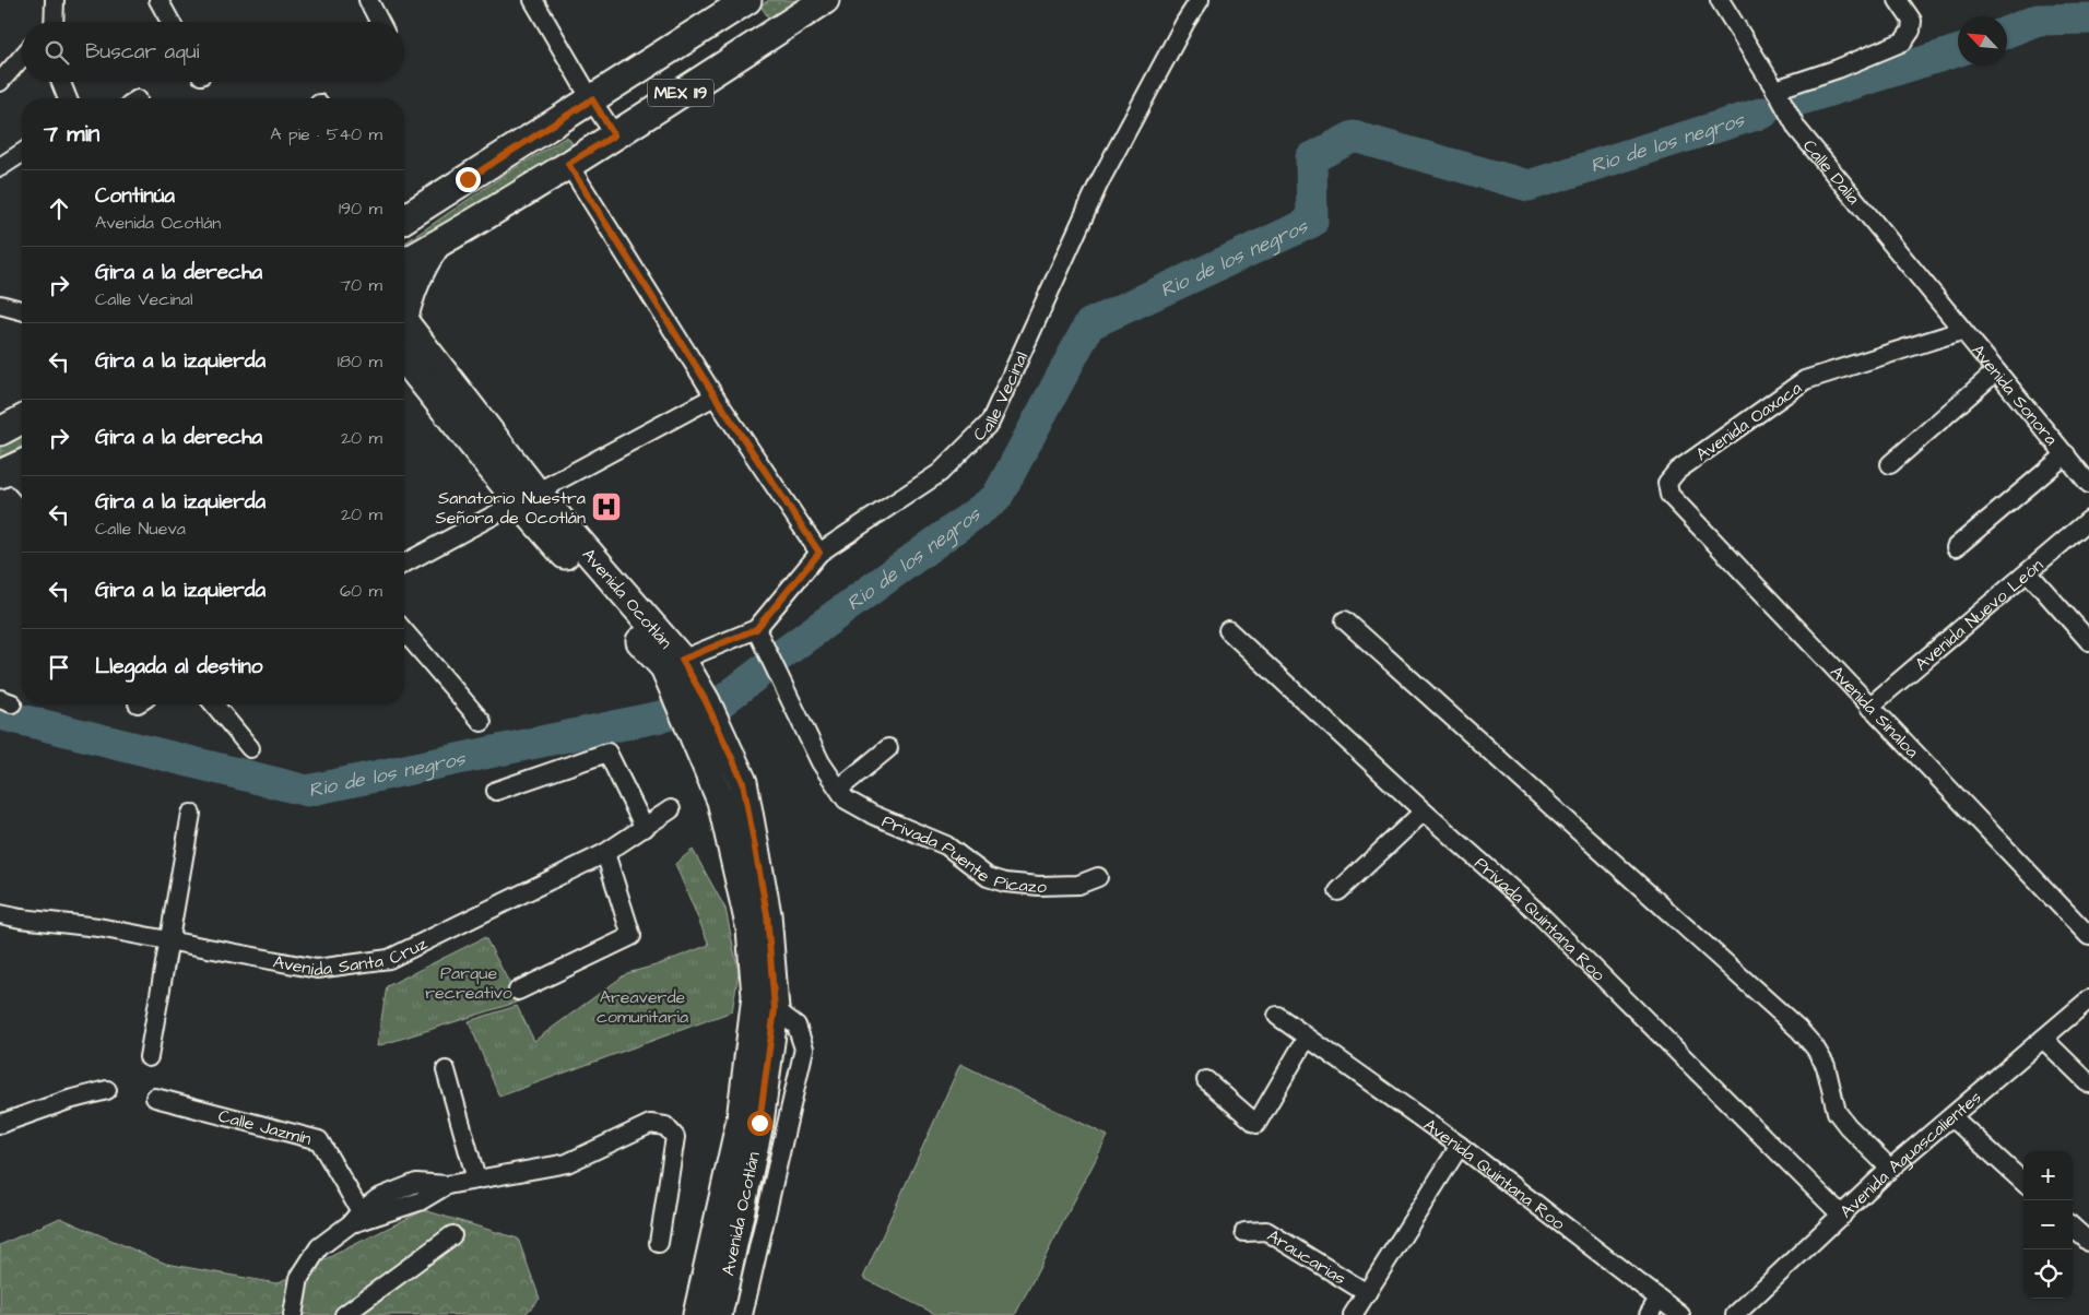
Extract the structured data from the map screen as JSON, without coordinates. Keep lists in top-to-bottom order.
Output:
{
  "streets": {
    "main road": ["MEX 119", "Avenida Ocotlán"],
    "street": [
      "Calle Dalia",
      "Calle Vecinal",
      "Avenida Sonora",
      "Avenida Oaxaca",
      "Avenida Nuevo León",
      "Avenida Sinaloa",
      "Privada Puente Picazo",
      "Privada Quintana Roo",
      "Avenida Santa Cruz",
      "Calle Jazmín",
      "Avenida Aguascalientes",
      "Avenida Quintana Roo",
      "Araucarias"
    ]
  },
  "crossings": [
    ["Calle Dalia", "Avenida Sonora"],
    ["Calle Dalia", "Avenida Oaxaca"],
    ["Calle Vecinal", "Avenida Ocotlán"],
    ["Calle Vecinal", "Privada Puente Picazo"],
    ["Avenida Sonora", "Avenida Oaxaca"],
    ["Avenida Oaxaca", "Avenida Sinaloa"],
    ["Avenida Nuevo León", "Avenida Sinaloa"],
    ["Privada Quintana Roo", "Avenida Aguascalientes"]
  ],
  "water": ["Rio de los negros"],
  "parks": ["Parque recreativo", "Areaverde comunitaria"],
  "places": {
    "hospital": ["Sanatorio Nuestra Señora de Ocotlán"]
  },
  "north": "top left",
  "page": {
    "search": "Buscar aquí",
    "heading": ["7 min", "A pie · 540 m"],
    "list": [
      ["Continúa", "Avenida Ocotlán", "190 m"],
      ["Gira a la derecha", "Calle Vecinal", "70 m"],
      ["Gira a la izquierda", "180 m"],
      ["Gira a la derecha", "20 m"],
      ["Gira a la izquierda", "Calle Nueva", "20 m"],
      ["Gira a la izquierda", "60 m"],
      "Llegada al destino"
    ],
    "map_buttons": ["+", "−"]
  }
}
